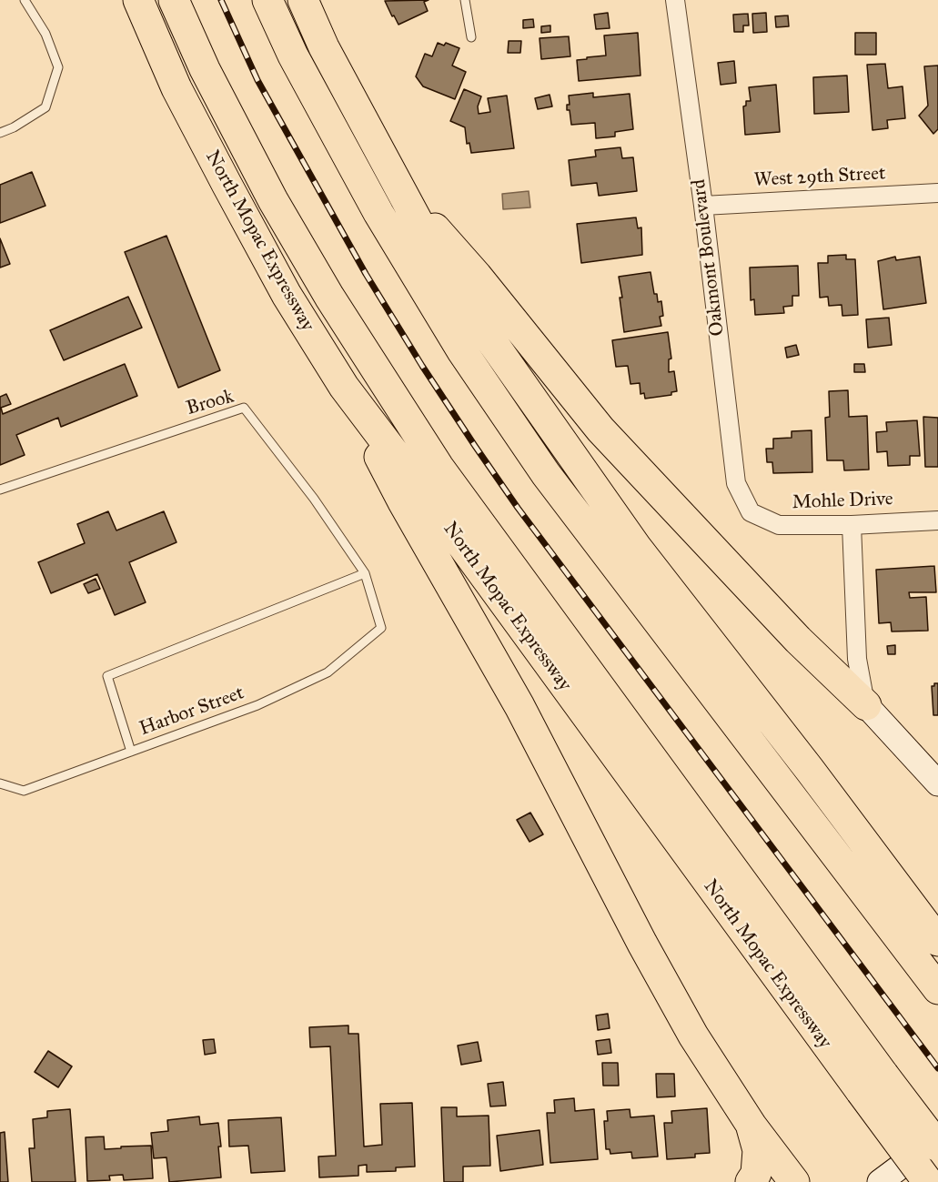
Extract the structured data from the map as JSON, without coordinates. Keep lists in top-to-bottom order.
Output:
{
  "streets": {
    "highway": ["North Mopac Expressway"],
    "street": ["West 29th Street", "Oakmont Boulevard", "Mohle Drive"],
    "lane": ["Brook", "Harbor Street"]
  },
  "crossings": [
    ["West 29th Street", "Oakmont Boulevard"],
    ["Oakmont Boulevard", "Mohle Drive"],
    ["Brook", "Harbor Street"]
  ]
}
